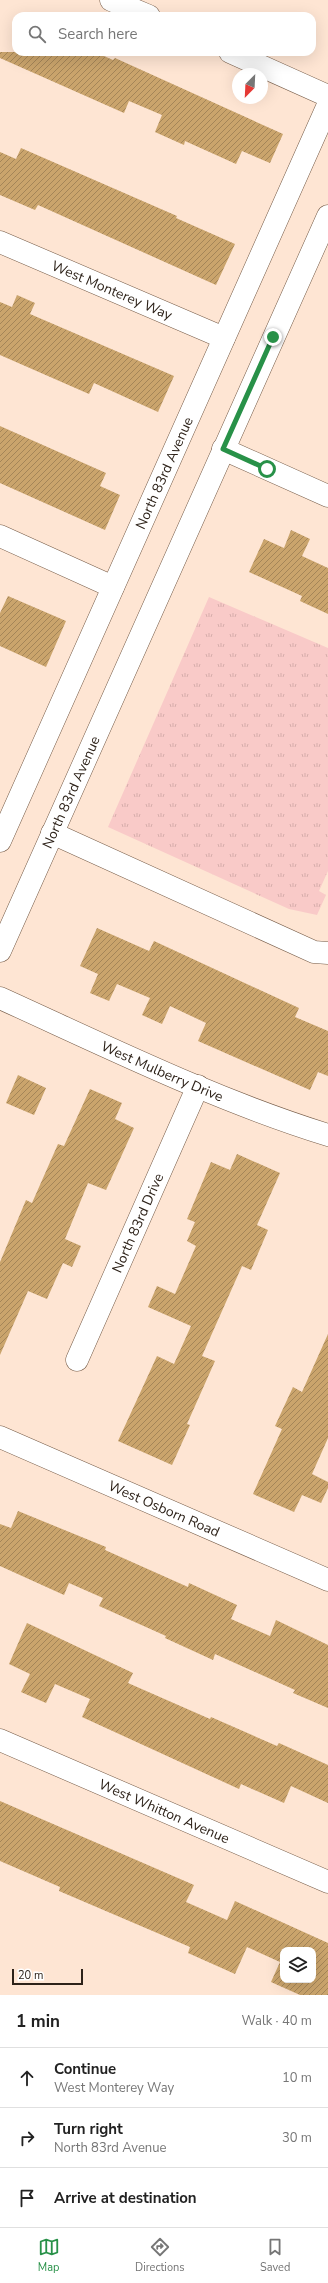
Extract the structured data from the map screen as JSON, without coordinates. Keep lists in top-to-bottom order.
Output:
{
  "streets": {
    "street": [
      "West Monterey Way",
      "North 83rd Avenue",
      "West Mulberry Drive",
      "North 83rd Drive",
      "West Osborn Road",
      "West Whitton Avenue"
    ]
  },
  "crossings": [
    ["West Monterey Way", "North 83rd Avenue"],
    ["West Mulberry Drive", "North 83rd Drive"]
  ],
  "scale_bar": "20 m",
  "north": "bottom left",
  "page": {
    "search": "Search here",
    "scale": "20 m",
    "heading": ["1 min", "Walk · 40 m"],
    "list": [
      ["Continue", "West Monterey Way", "10 m"],
      ["Turn right", "North 83rd Avenue", "30 m"],
      "Arrive at destination"
    ],
    "nav": ["Map", "Directions", "Saved"]
  }
}
